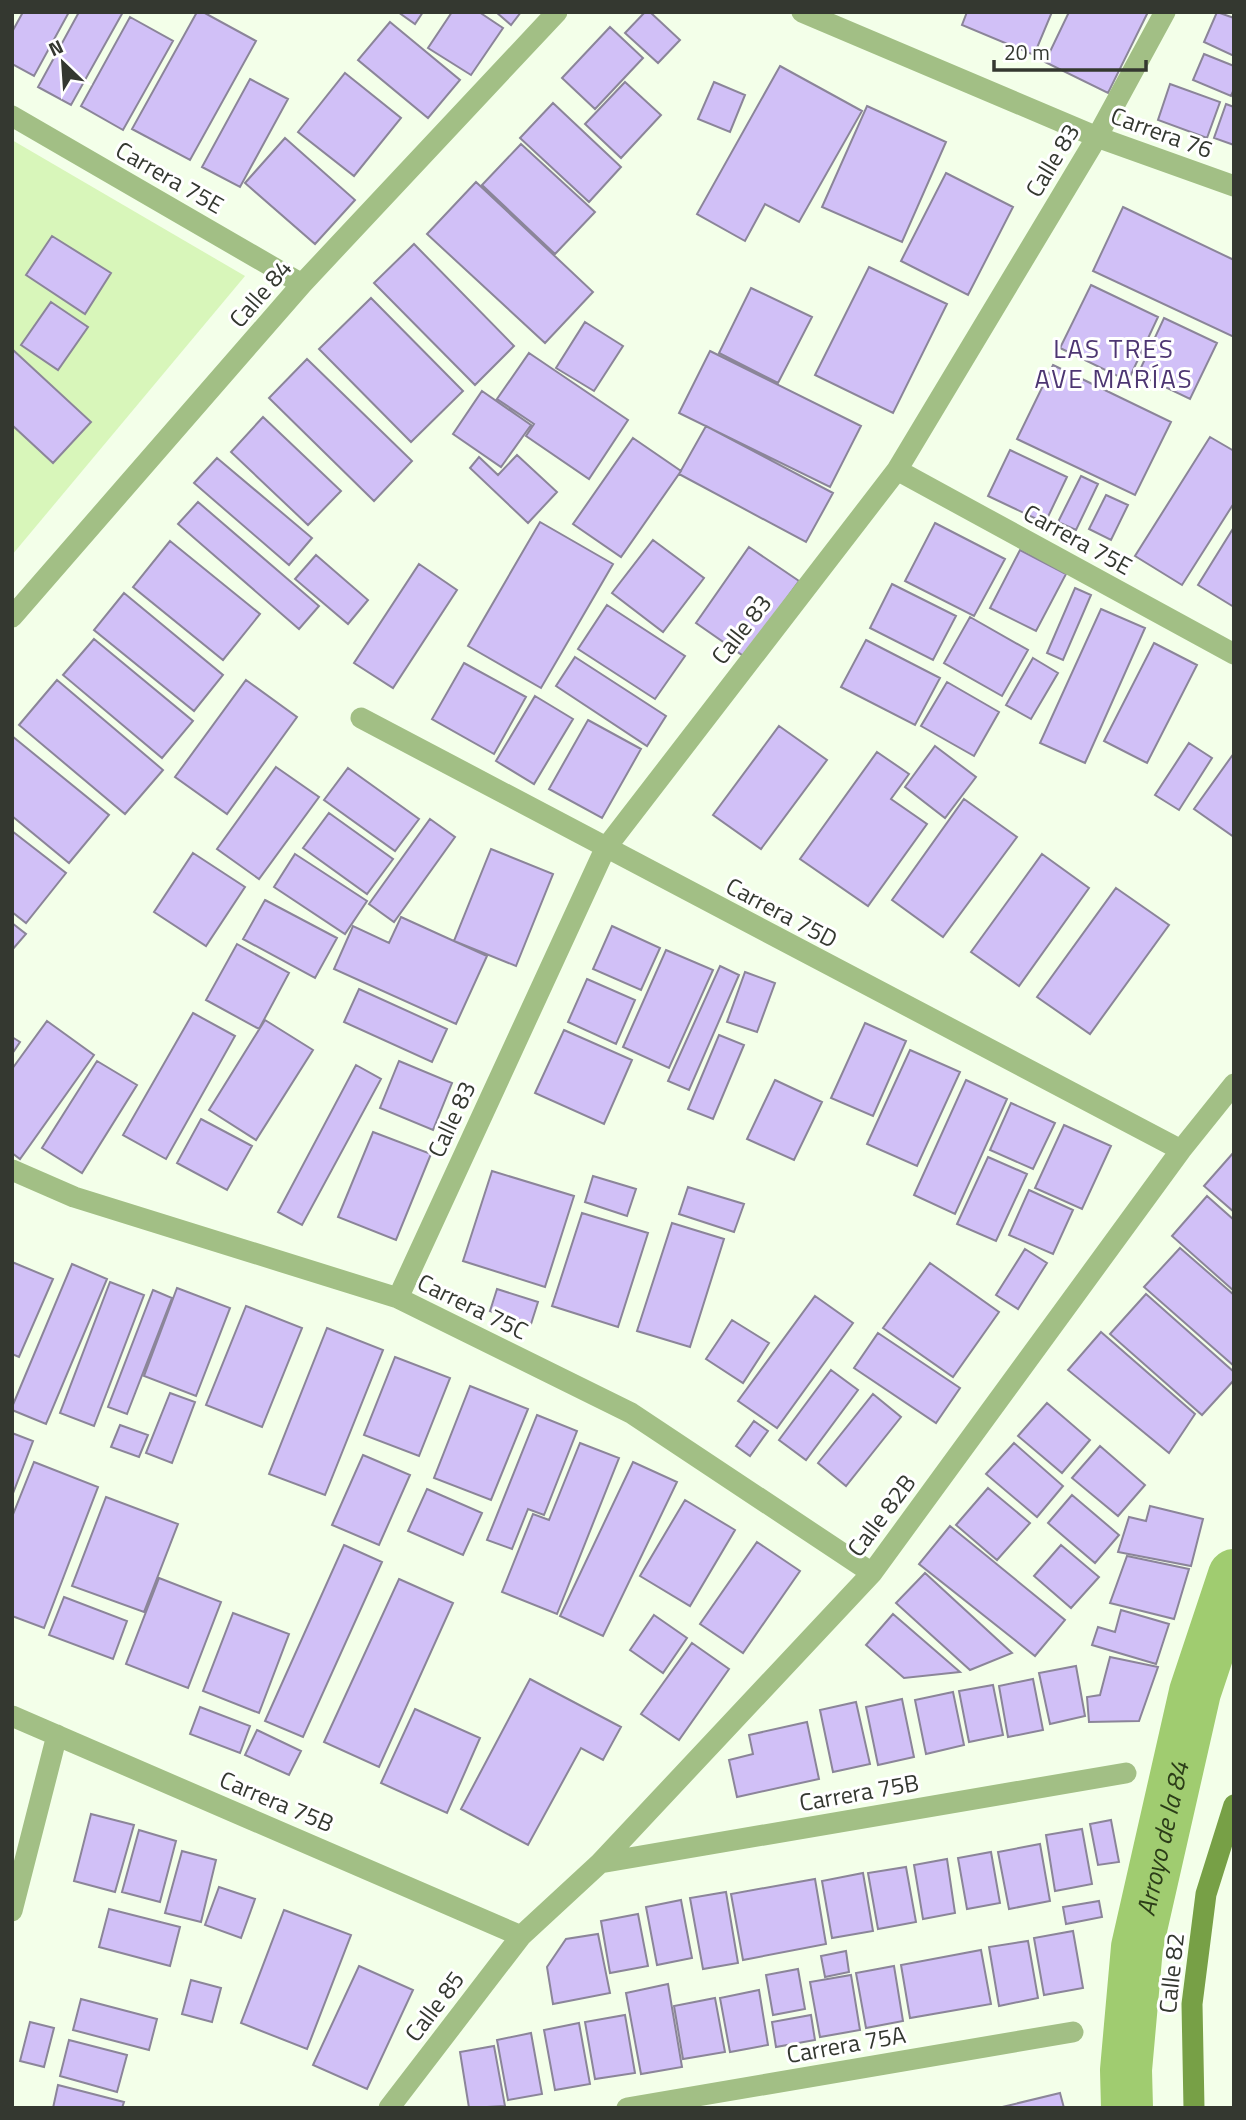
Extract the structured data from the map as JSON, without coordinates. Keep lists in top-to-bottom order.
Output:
{
  "streets": {
    "street": [
      "Carrera 76",
      "Calle 83",
      "Carrera 75E",
      "Calle 84",
      "Carrera 75D",
      "Carrera 75C",
      "Calle 82B",
      "Carrera 75B",
      "Calle 82",
      "Calle 85",
      "Carrera 75A"
    ]
  },
  "crossings": [
    ["Carrera 76", "Calle 83"],
    ["Calle 83", "Carrera 75E"],
    ["Calle 83", "Carrera 75D"],
    ["Calle 83", "Carrera 75C"],
    ["Carrera 75E", "Calle 84"],
    ["Carrera 75D", "Calle 82B"],
    ["Carrera 75C", "Calle 82B"],
    ["Calle 82B", "Carrera 75B"],
    ["Calle 82B", "Calle 85"],
    ["Carrera 75B", "Calle 85"]
  ],
  "districts": ["LAS TRES AVE MARÍAS"],
  "water": ["Arroyo de la 84"],
  "scale_bar": "20 m",
  "north": "top left"
}
